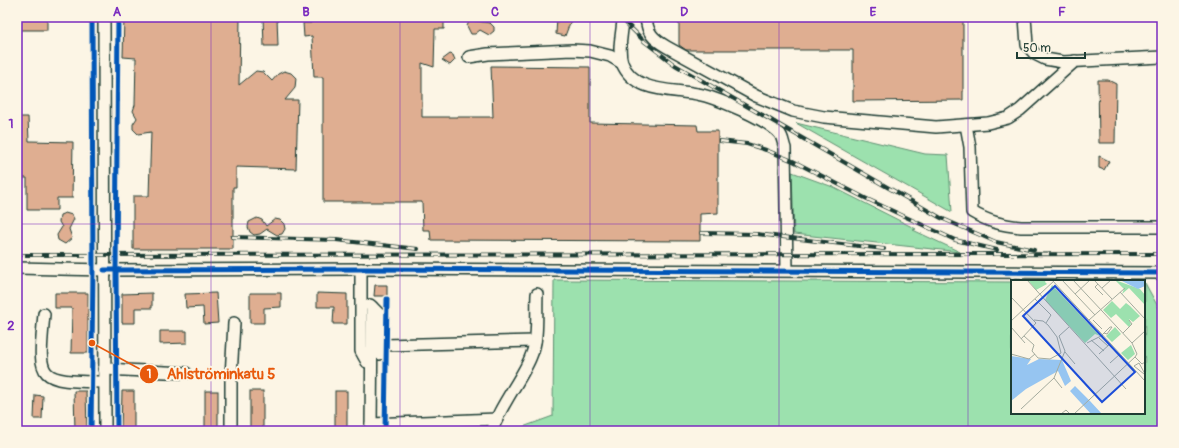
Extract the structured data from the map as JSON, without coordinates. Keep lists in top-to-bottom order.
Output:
{
  "places": ["Ahlströminkatu 5"],
  "scale_bar": "50 m",
  "grid": {
    "columns": [
      "A",
      "B",
      "C",
      "D",
      "E",
      "F"
    ],
    "rows": ["1", "2"]
  }
}
